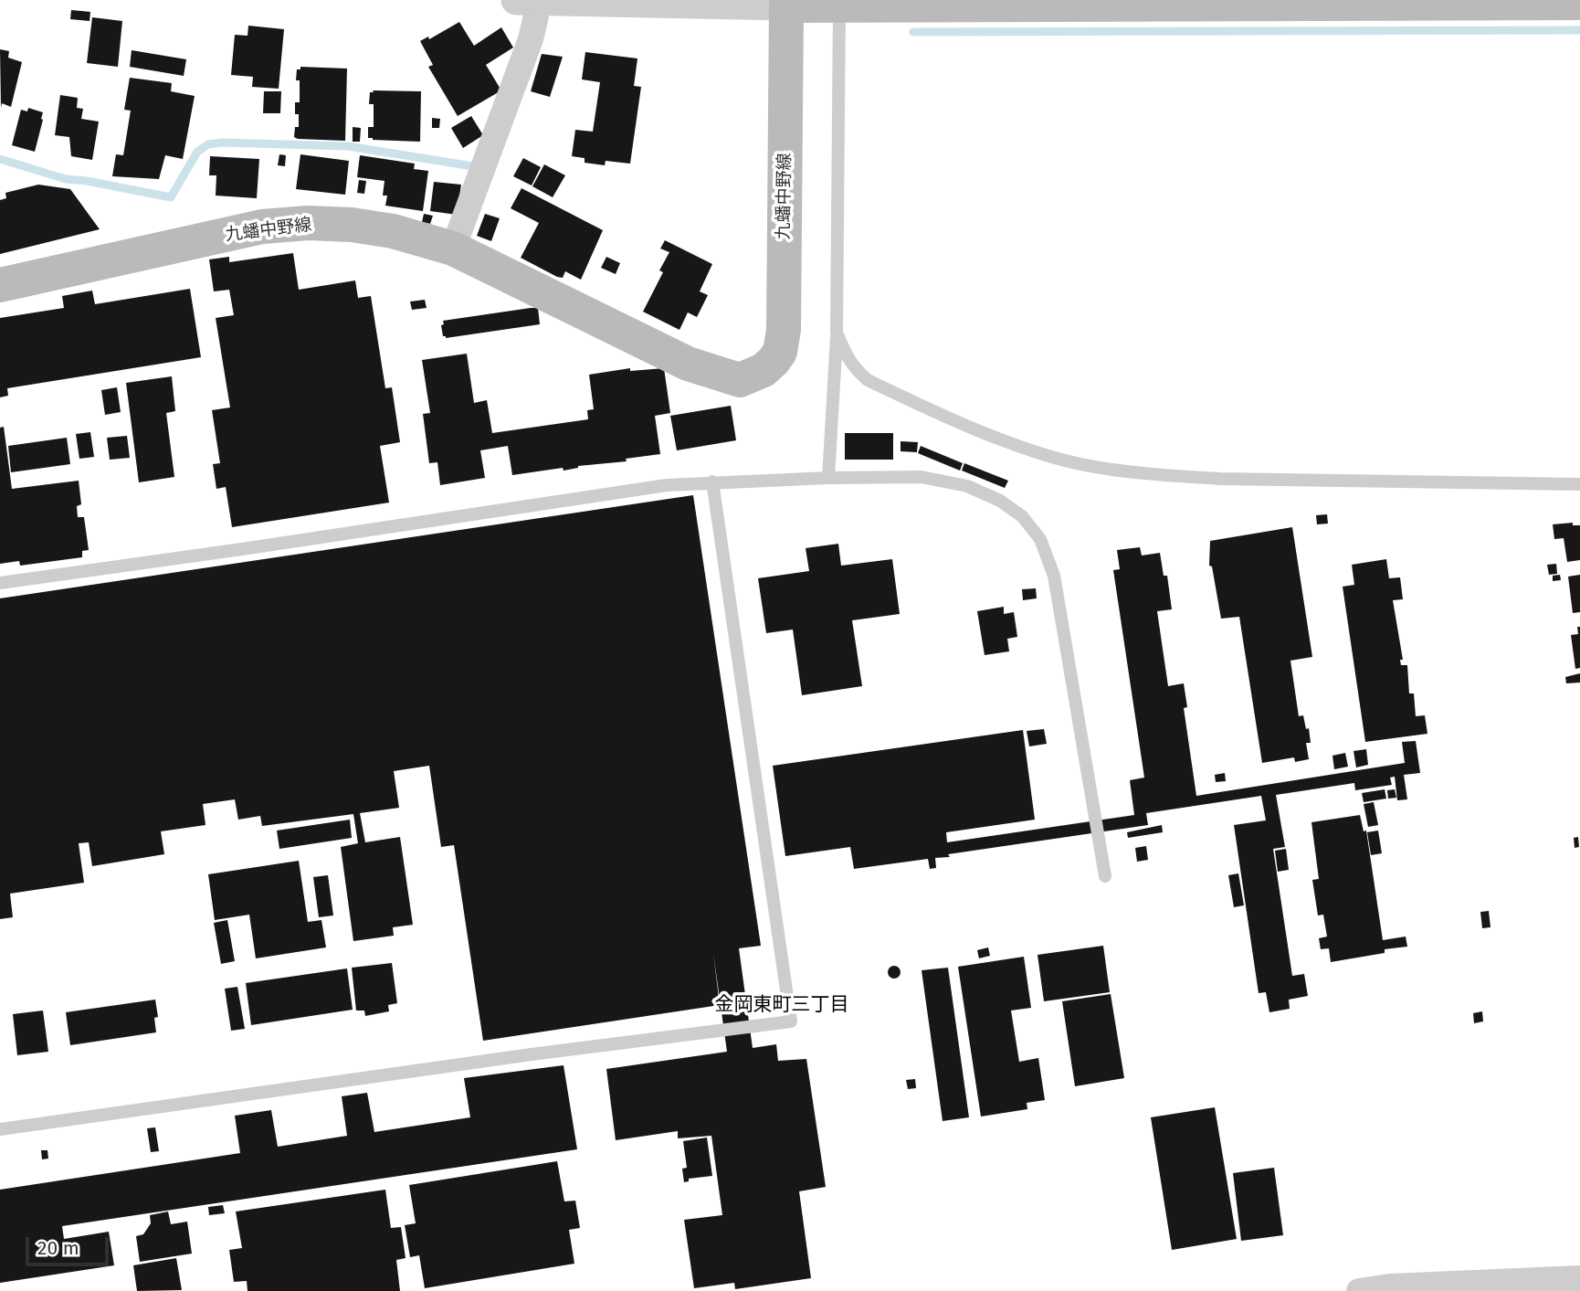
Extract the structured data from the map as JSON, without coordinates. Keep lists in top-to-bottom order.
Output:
{
  "streets": {
    "main road": ["九蟠中野線"]
  },
  "districts": ["金岡東町三丁目"],
  "scale_bar": "20 m"
}
